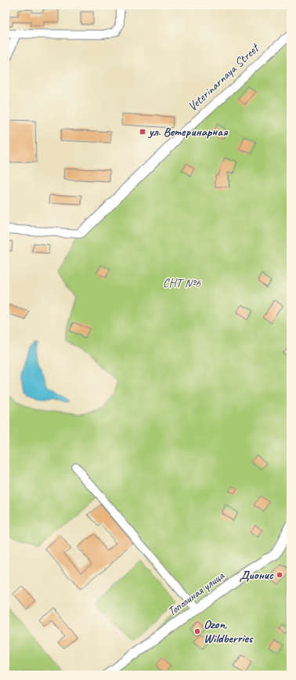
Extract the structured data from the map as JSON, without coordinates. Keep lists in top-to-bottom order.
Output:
{
  "streets": {
    "street": ["Veterinarnaya Street", "Тополиная улица"]
  },
  "parks": ["СНТ №6"],
  "places": {
    "transit": ["ул. Ветеринарная"],
    "other": ["Дионис", "Ozon, Wildberries"]
  }
}
